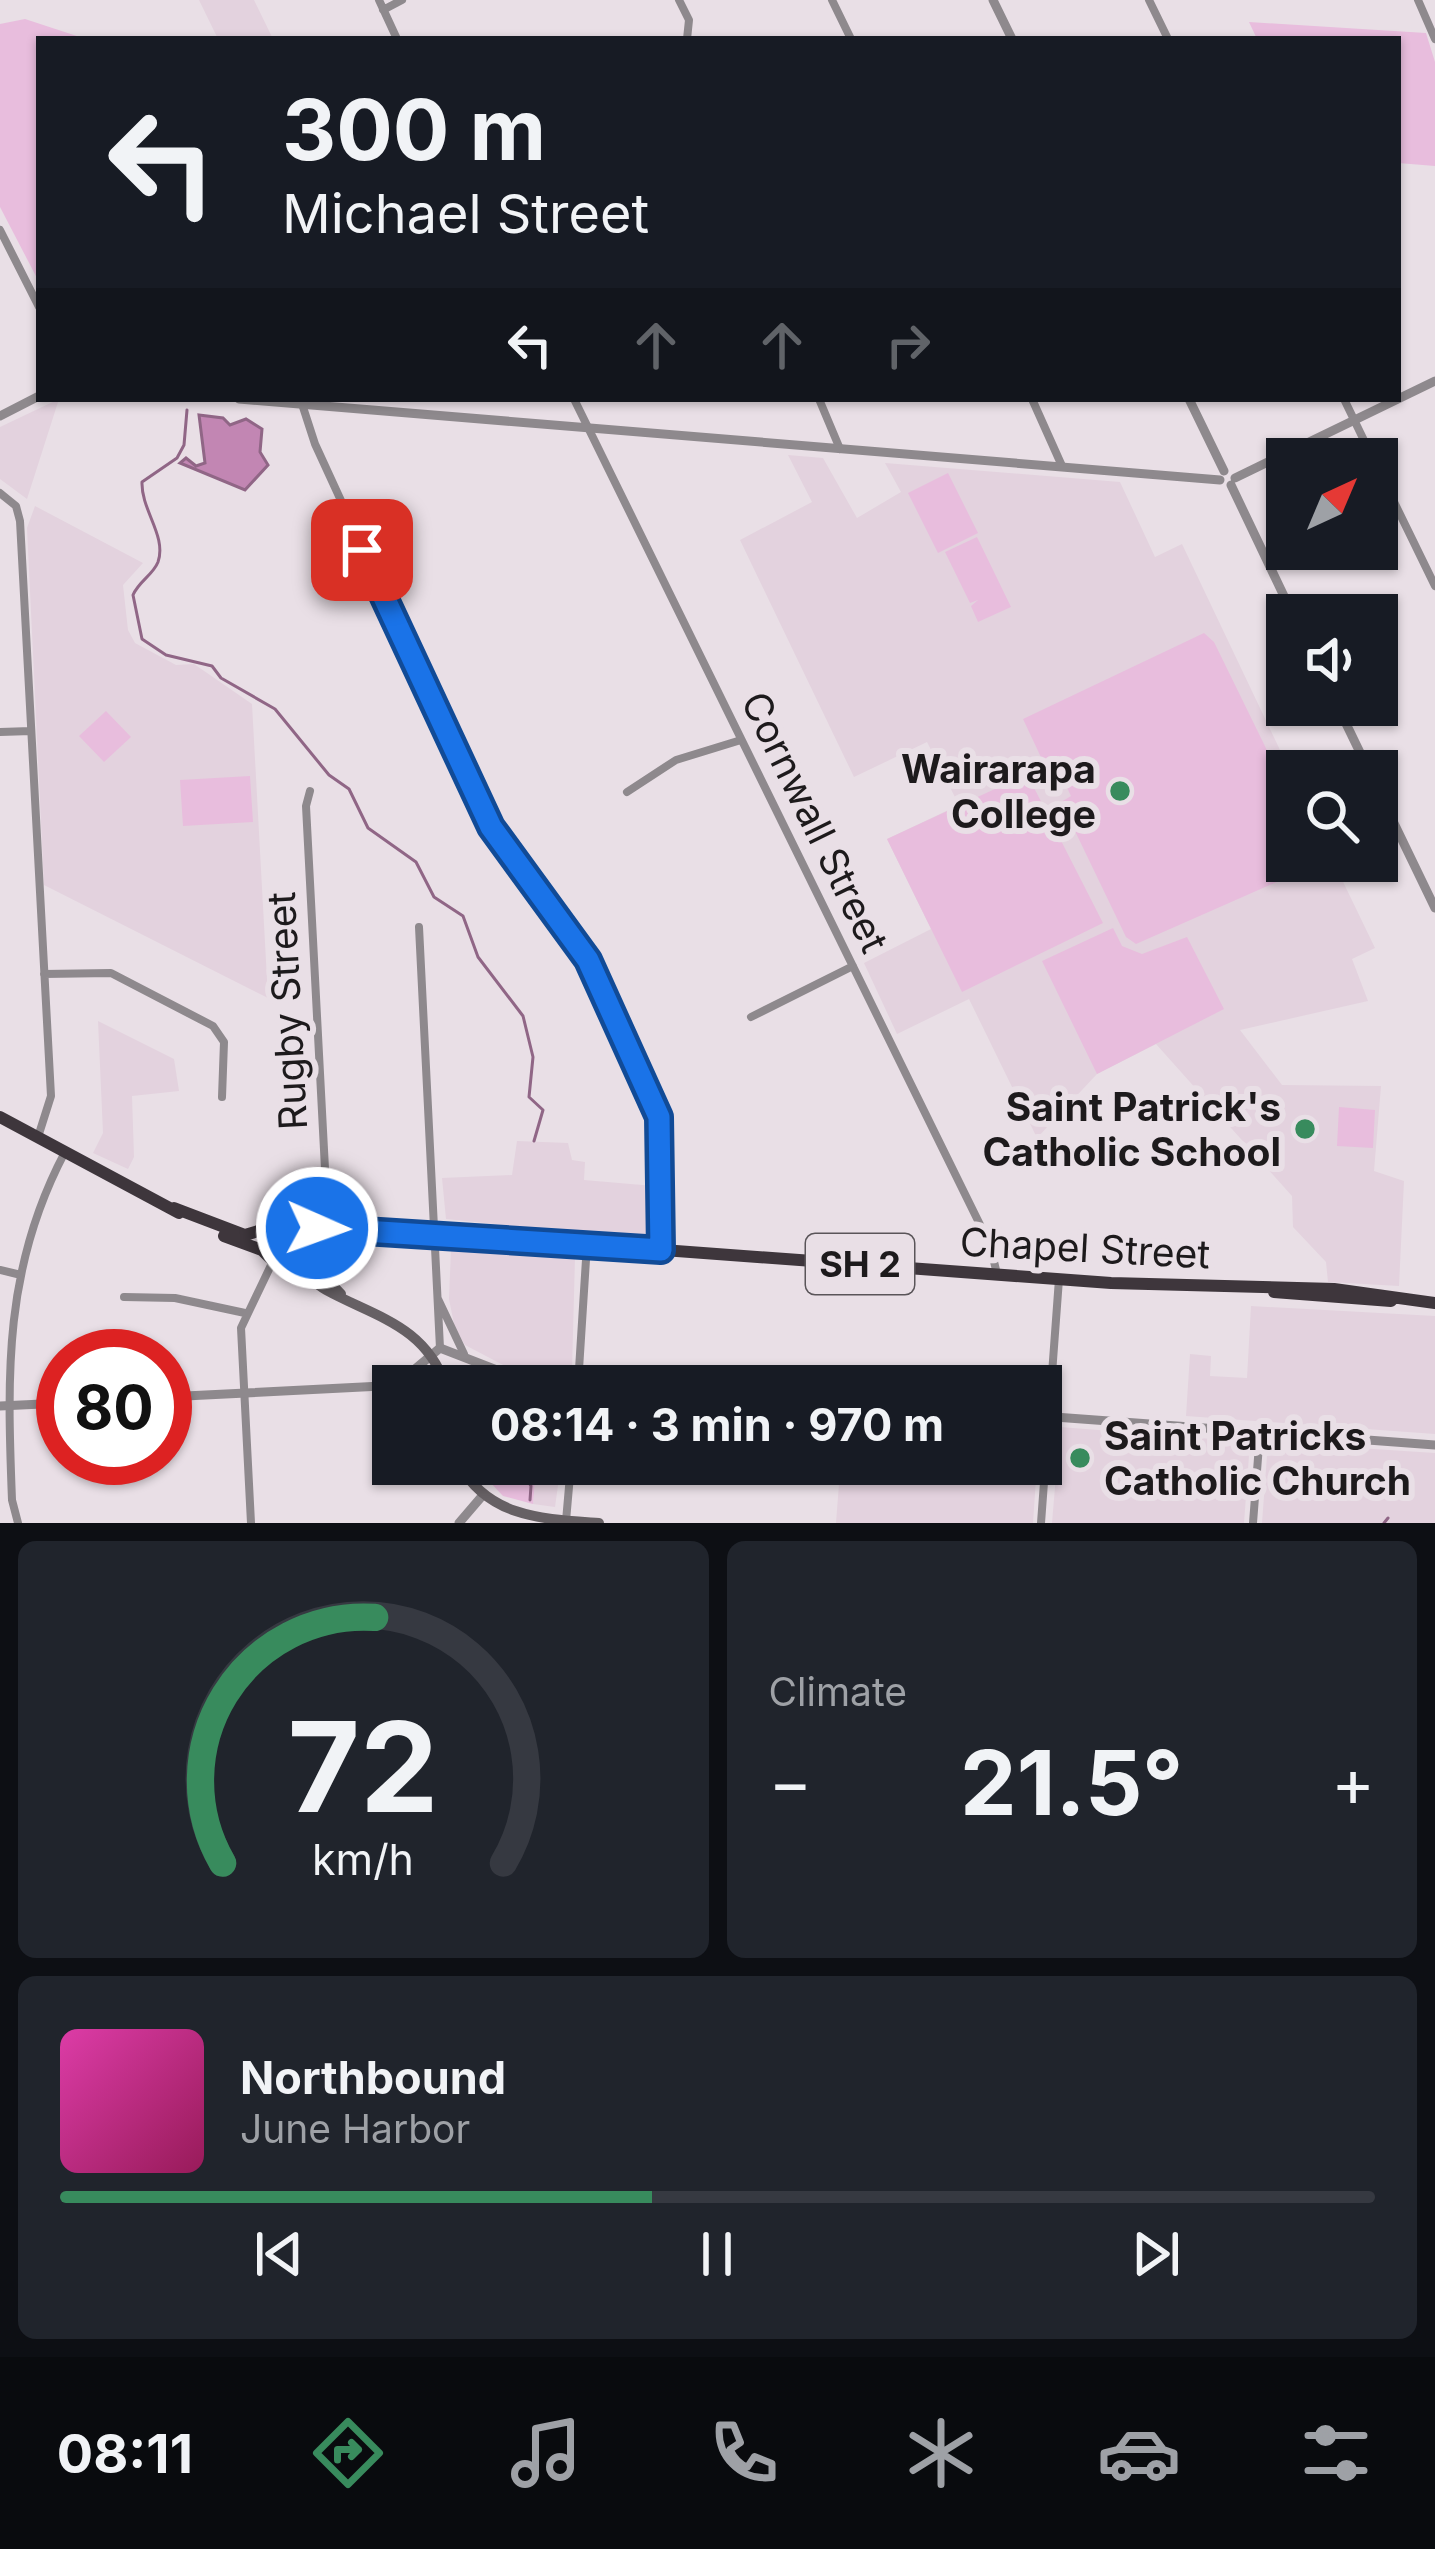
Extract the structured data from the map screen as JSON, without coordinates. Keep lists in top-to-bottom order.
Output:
{
  "streets": {
    "highway": ["Chapel Street", "SH 2"],
    "street": ["Cornwall Street", "Rugby Street"]
  },
  "crossings": [
    ["Cornwall Street", "Chapel Street"],
    ["Rugby Street", "Chapel Street"],
    ["Chapel Street", "SH 2"]
  ],
  "places": ["Wairarapa College", "Saint Patrick's Catholic School", "Saint Patricks Catholic Church"],
  "north": "top right",
  "page": {
    "turn": ["300 m", "Michael Street"],
    "limit": "80",
    "trip": "08:14 · 3 min · 970 m",
    "tile": "Climate",
    "heat": ["−", "21.5°", "+"],
    "song": ["Northbound", "June Harbor"],
    "tabs": "08:11",
    "gauge": ["72", "km/h"]
  }
}
